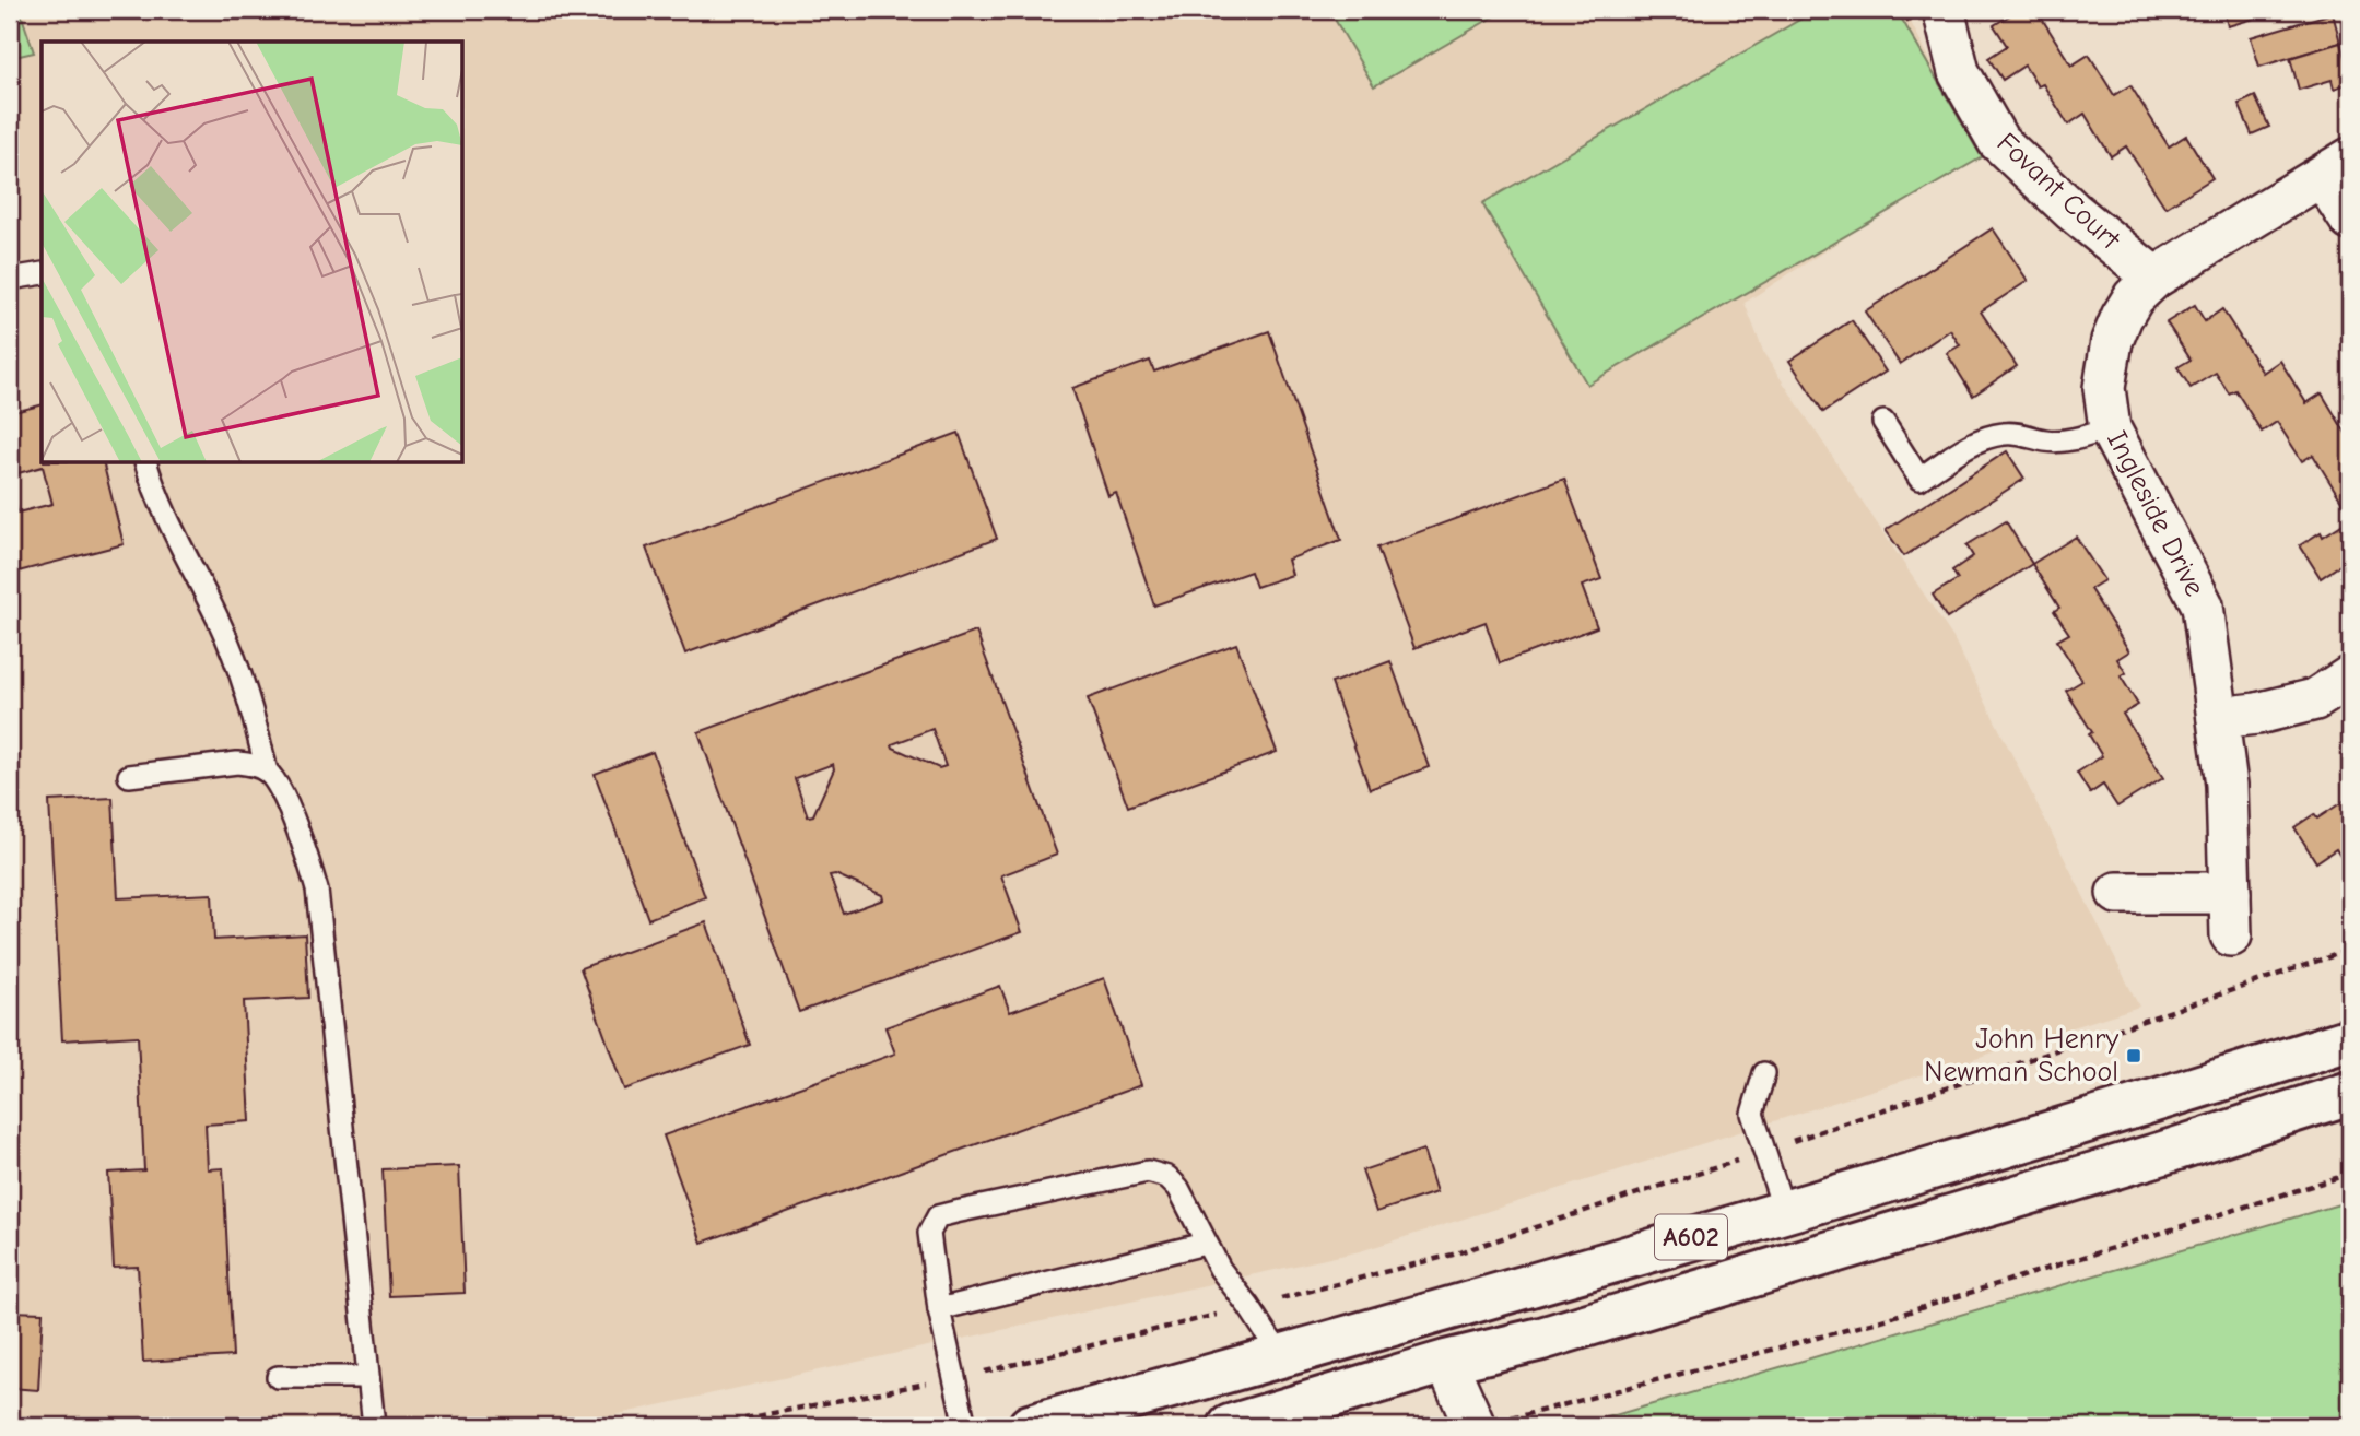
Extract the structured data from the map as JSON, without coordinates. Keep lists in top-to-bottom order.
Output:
{
  "streets": {
    "main road": ["A602"],
    "street": ["Fovant Court", "Ingleside Drive"]
  },
  "crossings": [
    ["Fovant Court", "Ingleside Drive"]
  ],
  "places": {
    "transit": ["John Henry Newman School"]
  }
}
